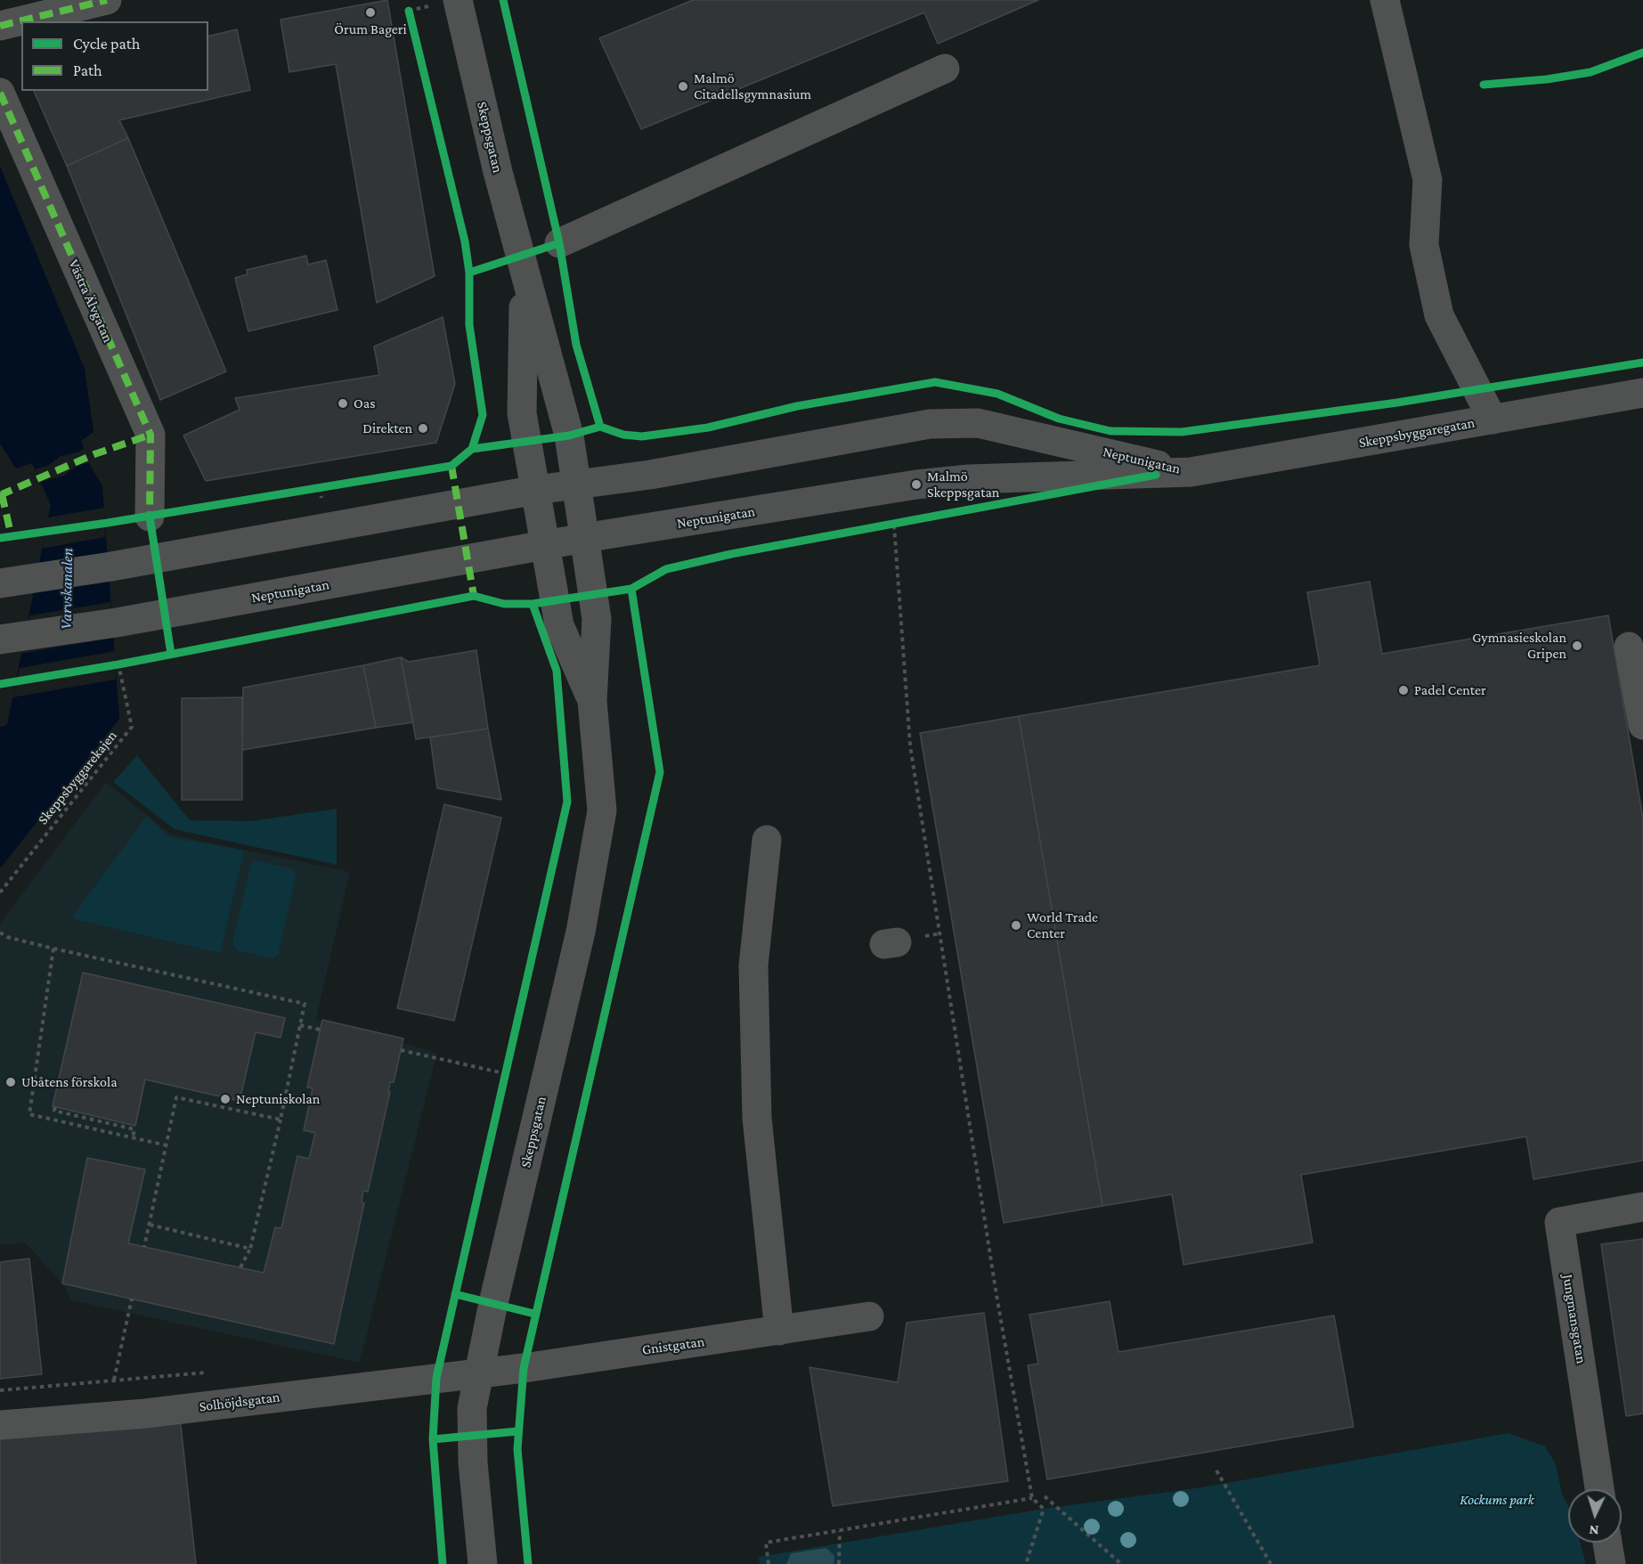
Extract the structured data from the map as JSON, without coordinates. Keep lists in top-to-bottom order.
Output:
{
  "streets": {
    "street": [
      "Skeppsgatan",
      "Västra Älvgatan",
      "Skeppsbyggaregatan",
      "Neptunigatan",
      "Jungmansgatan",
      "Gnistgatan",
      "Solhöjdsgatan"
    ],
    "path": ["Skeppsbyggarekajen"]
  },
  "crossings": [
    ["Skeppsgatan", "Neptunigatan"],
    ["Skeppsgatan", "Gnistgatan"],
    ["Skeppsgatan", "Solhöjdsgatan"],
    ["Skeppsbyggaregatan", "Neptunigatan"],
    ["Gnistgatan", "Solhöjdsgatan"]
  ],
  "water": ["Varvskanalen"],
  "parks": ["Kockums park"],
  "places": [
    "Örum Bageri",
    "Malmö Citadellsgymnasium",
    "Oas",
    "Direkten",
    "Malmö Skeppsgatan",
    "Gymnasieskolan Gripen",
    "Padel Center",
    "World Trade Center",
    "Ubåtens förskola",
    "Neptuniskolan"
  ],
  "legend": ["Cycle path", "Path"],
  "north": "bottom"
}
